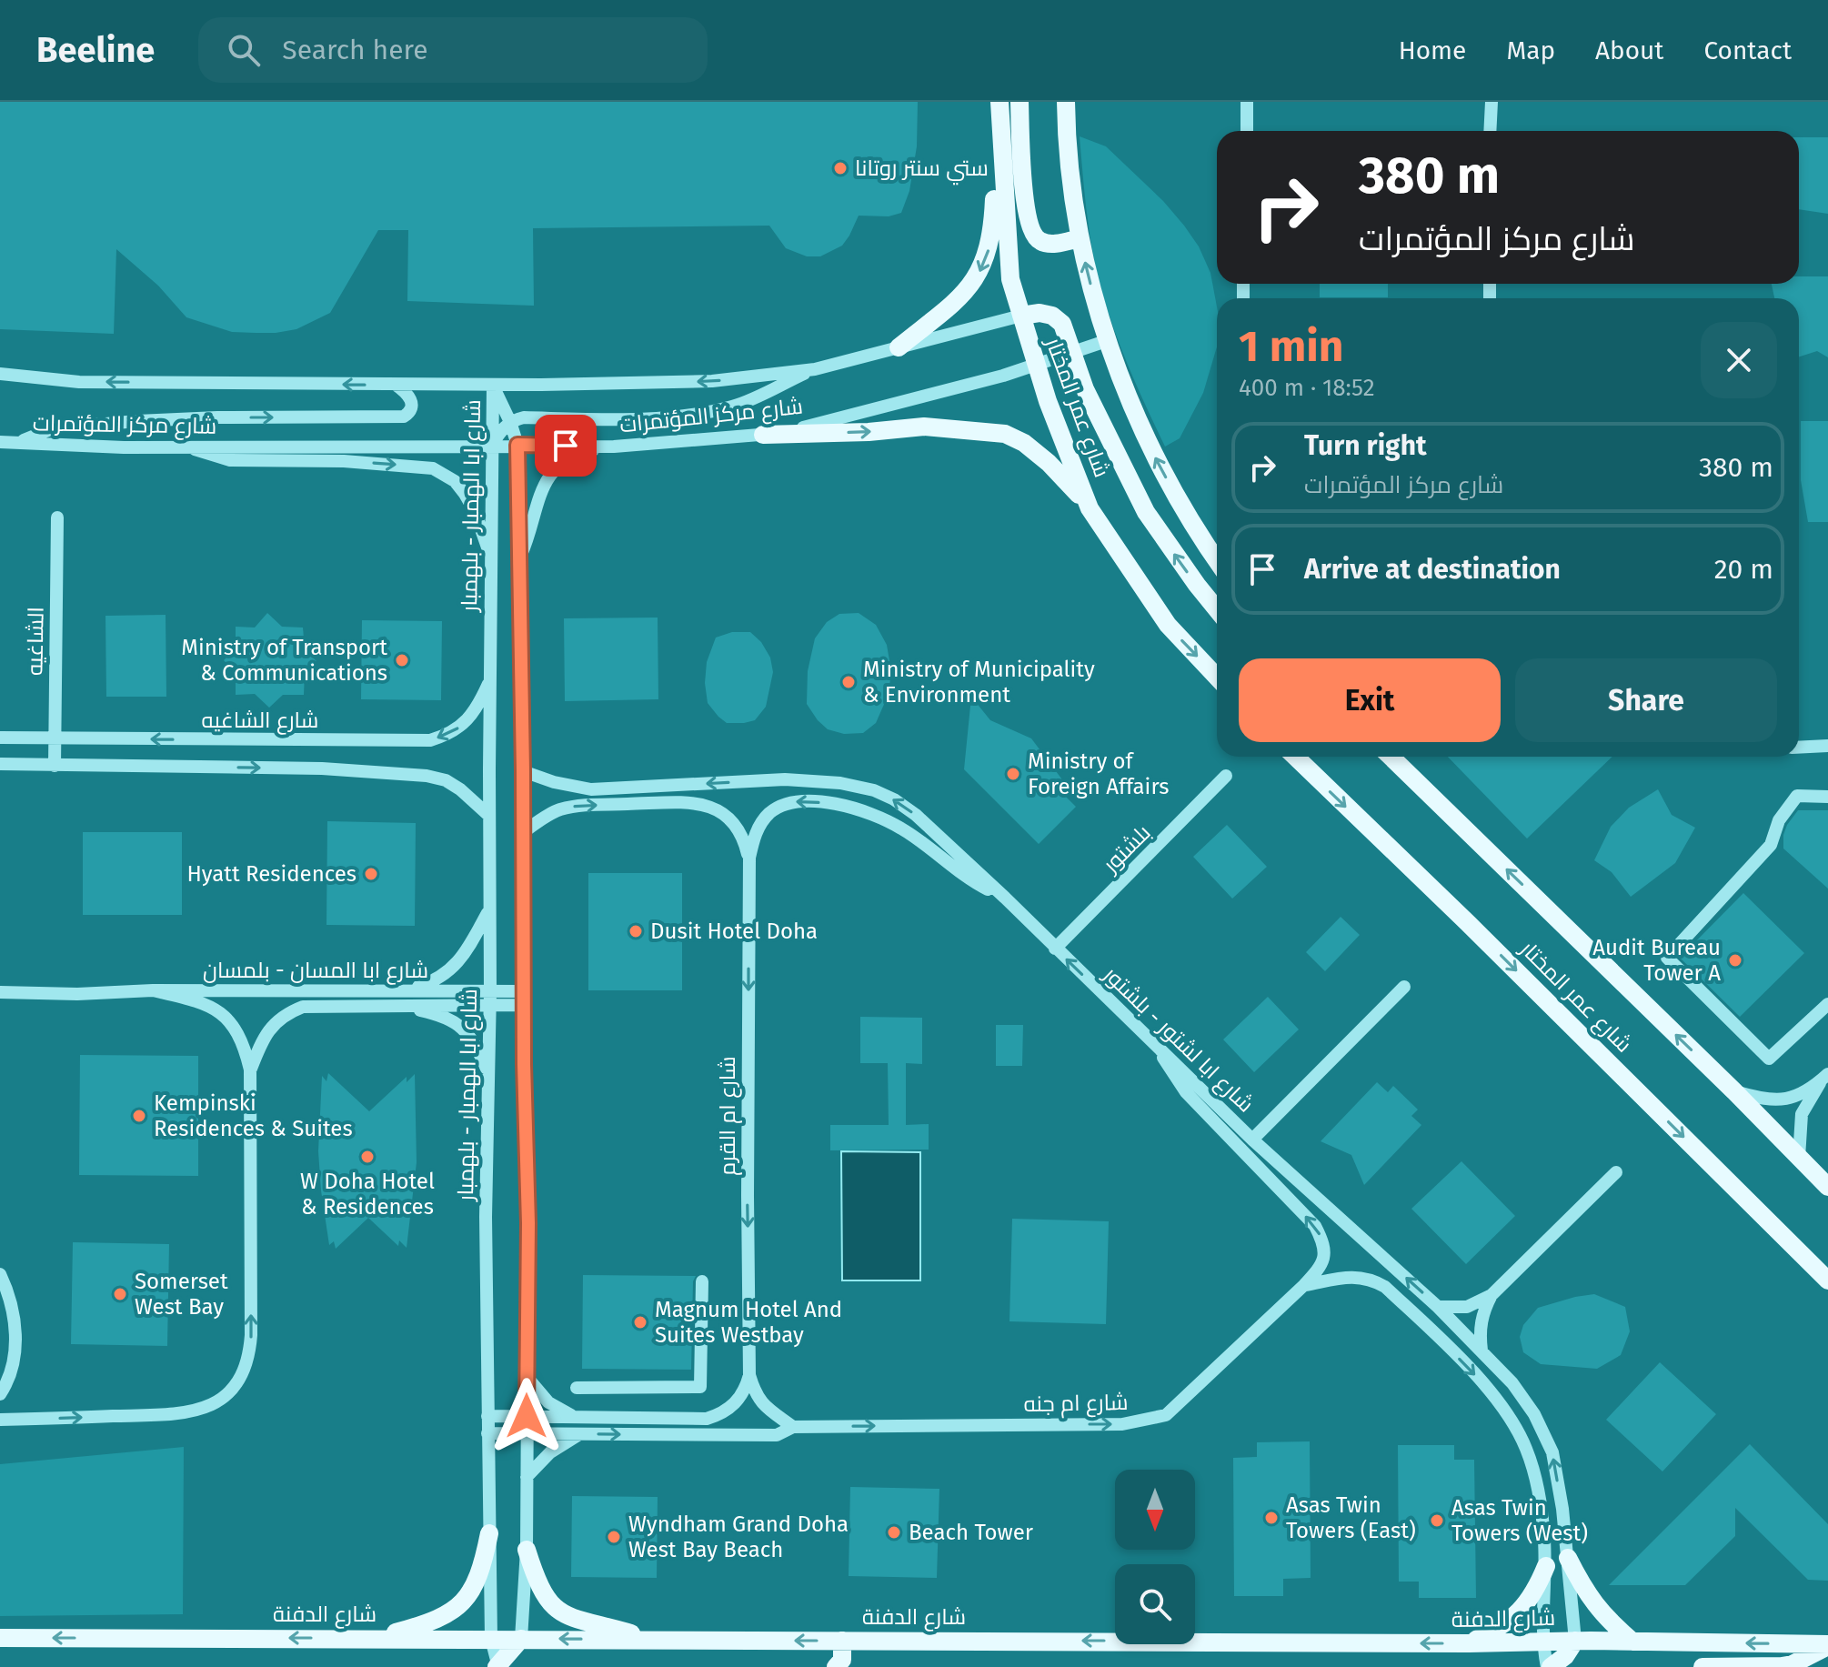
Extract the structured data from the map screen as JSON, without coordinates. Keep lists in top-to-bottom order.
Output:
{
  "streets": {
    "main road": ["شارع عمر المختار", "شارع الدفنة"],
    "street": [
      "شارع مركز المؤتمرات",
      "شارع ابا الهمبار - بلهمبار",
      "الشاغيه",
      "شارع الشاغيه",
      "بلشتور",
      "شارع ابا المسان - بلمسان",
      "شارع ابا لشتور - بلشتور",
      "شارع ام القرم",
      "شارع ام جنه"
    ]
  },
  "crossings": [
    ["شارع عمر المختار", "شارع مركز المؤتمرات"],
    ["شارع مركز المؤتمرات", "شارع ابا الهمبار - بلهمبار"],
    ["شارع ابا الهمبار - بلهمبار", "شارع الشاغيه"],
    ["شارع ابا الهمبار - بلهمبار", "شارع ابا المسان - بلمسان"],
    ["شارع ابا الهمبار - بلهمبار", "شارع ابا لشتور - بلشتور"],
    ["شارع ابا الهمبار - بلهمبار", "شارع ام القرم"],
    ["شارع ابا الهمبار - بلهمبار", "شارع ام جنه"],
    ["شارع ابا الهمبار - بلهمبار", "شارع الدفنة"],
    ["الشاغيه", "شارع الشاغيه"],
    ["بلشتور", "شارع ابا لشتور - بلشتور"],
    ["شارع ابا لشتور - بلشتور", "شارع ام القرم"],
    ["شارع ابا لشتور - بلشتور", "شارع ام جنه"],
    ["شارع ابا لشتور - بلشتور", "شارع الدفنة"],
    ["شارع ام القرم", "شارع ام جنه"]
  ],
  "one_way": ["شارع ابا لشتور - بلشتور", "شارع الدفنة"],
  "places": [
    "ستي سنتر روتانا",
    "Ministry of Transport & Communications",
    "Ministry of Municipality & Environment",
    "Ministry of Foreign Affairs",
    "Hyatt Residences",
    "Dusit Hotel Doha",
    "Audit Bureau Tower A",
    "Kempinski Residences & Suites",
    "W Doha Hotel & Residences",
    "Somerset West Bay",
    "Magnum Hotel And Suites Westbay",
    "Asas Twin Towers (East)",
    "Asas Twin Towers (West)",
    "Beach Tower",
    "Wyndham Grand Doha West Bay Beach"
  ],
  "north": "bottom",
  "page": {
    "header": "Beeline",
    "search": "Search here",
    "nav": [
      "Home",
      "Map",
      "About",
      "Contact"
    ],
    "turn": ["380 m", "شارع مركز المؤتمرات"],
    "heading": ["1 min", "400 m · 18:52"],
    "list": [
      {
        "name": "Turn right",
        "note": "شارع مركز المؤتمرات",
        "value": "380 m"
      },
      {
        "name": "Arrive at destination",
        "value": "20 m"
      }
    ],
    "buttons": ["Exit", "Share"]
  }
}
